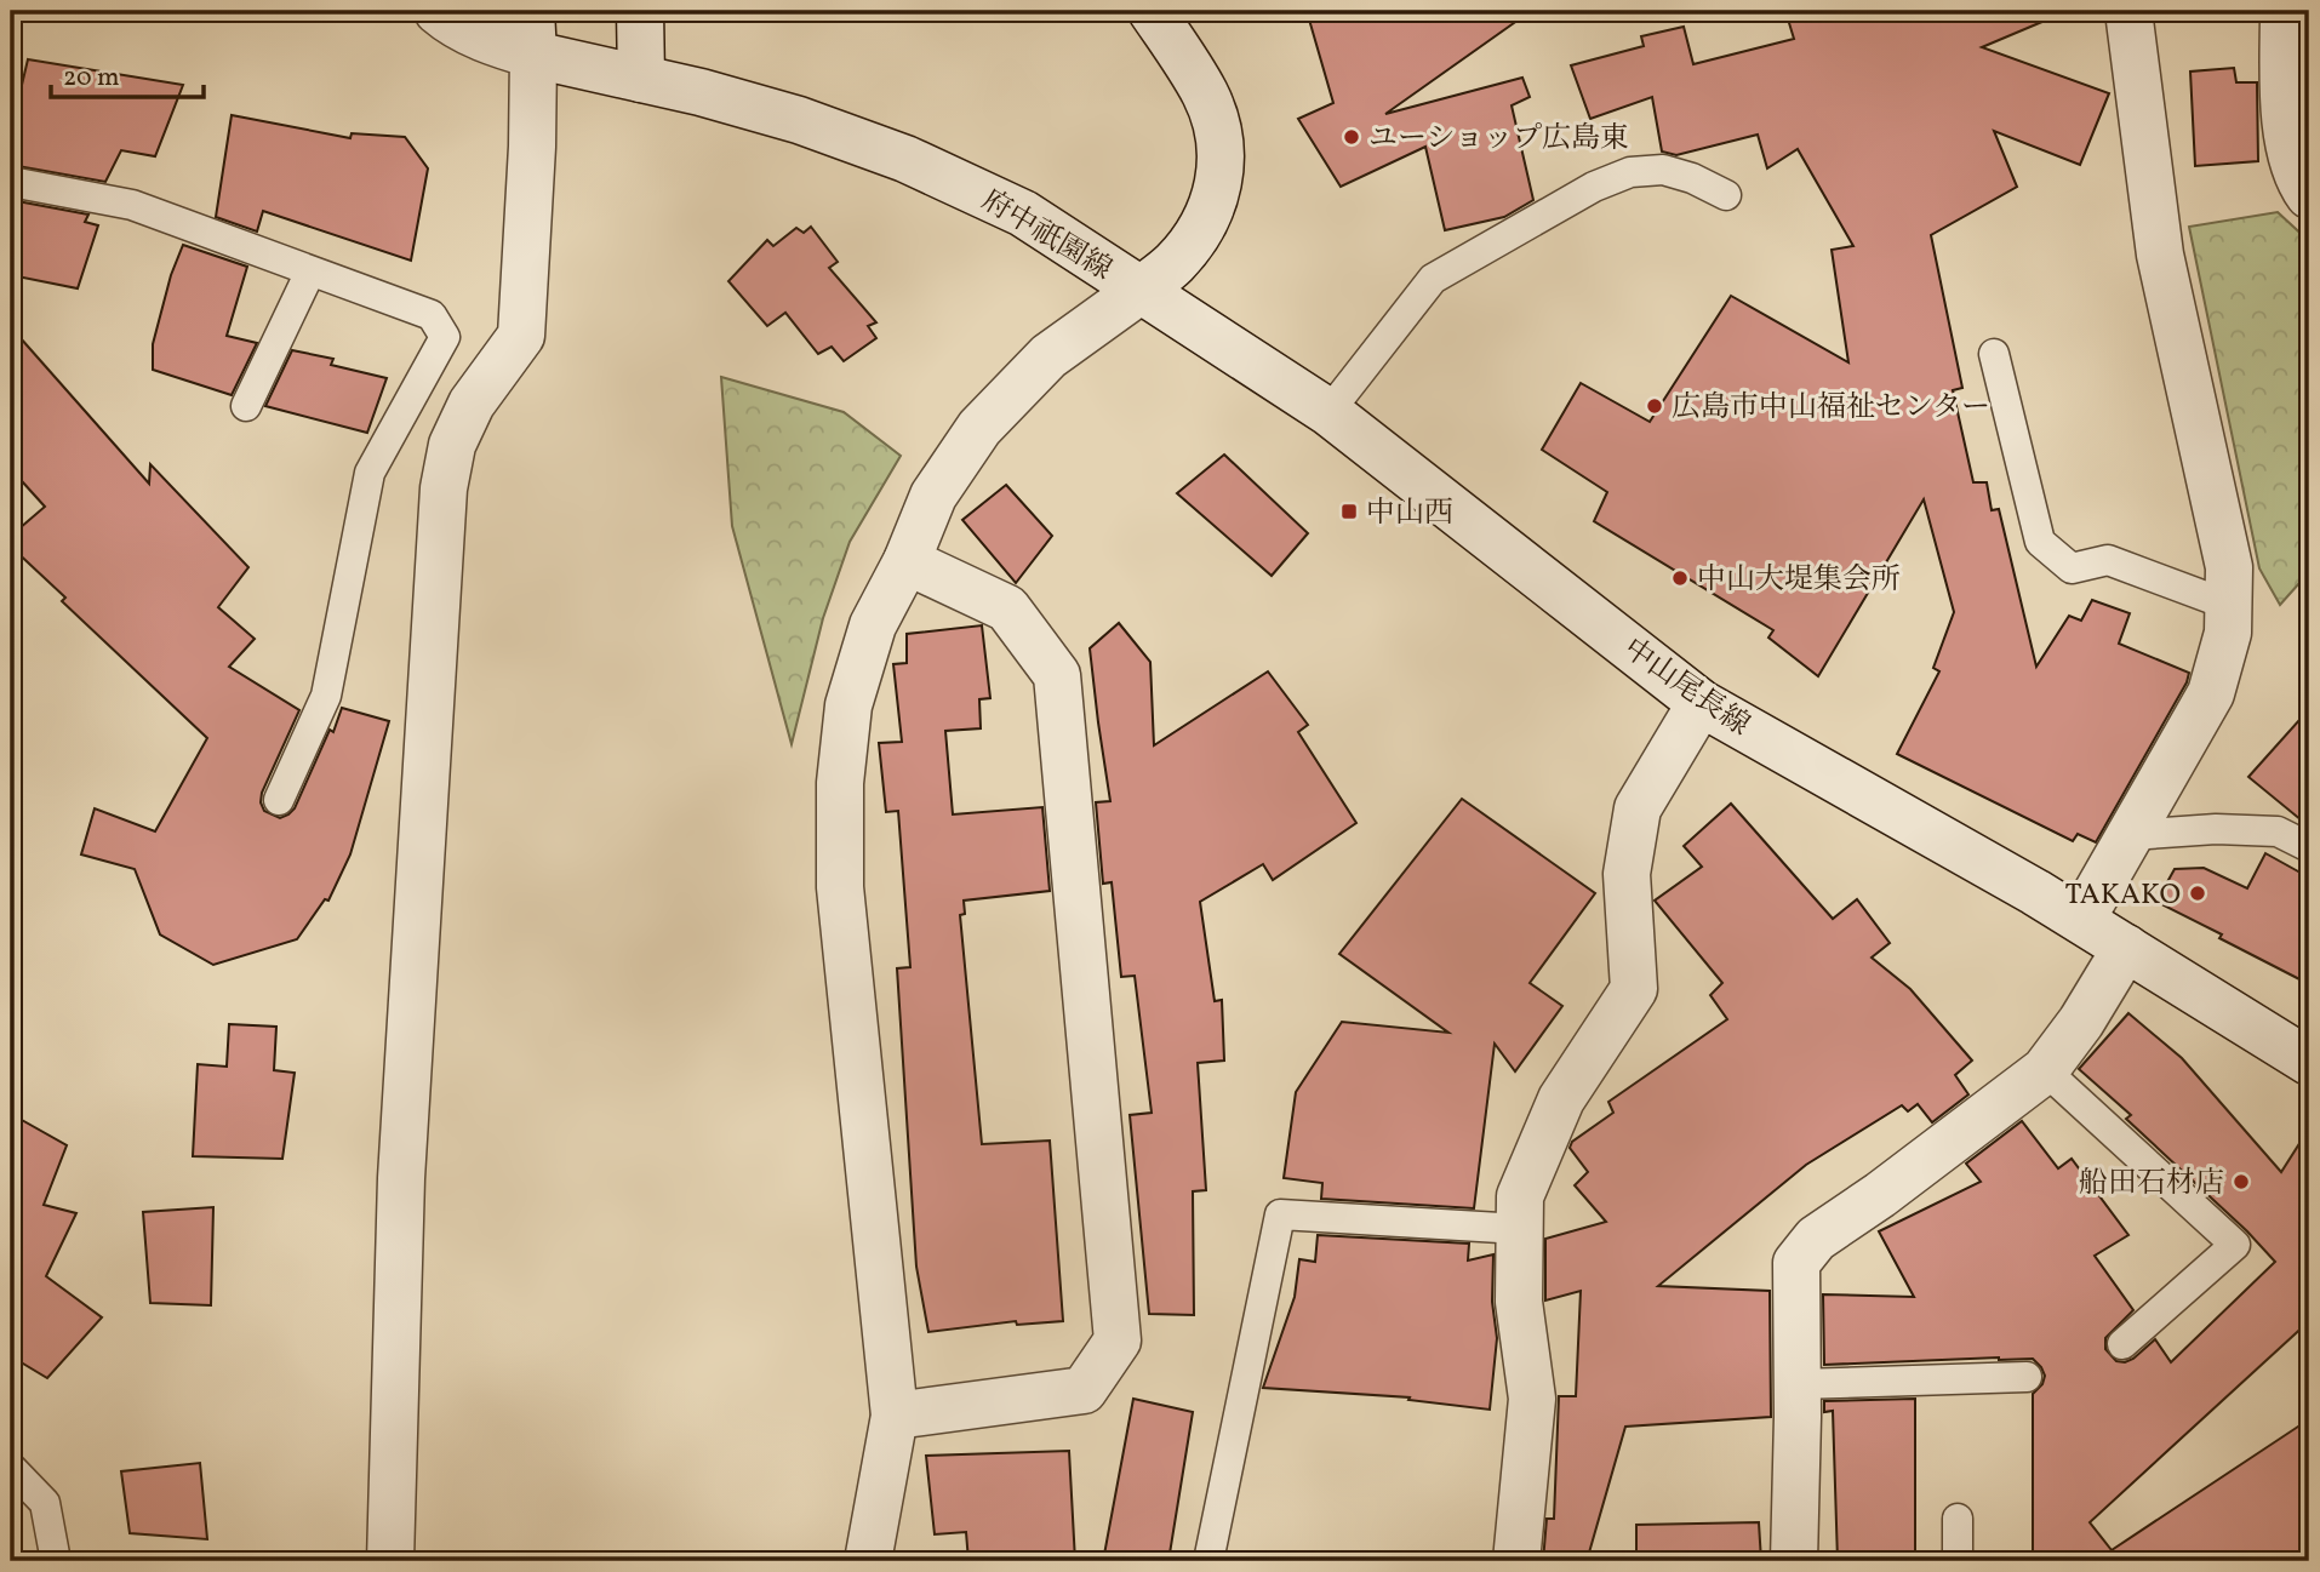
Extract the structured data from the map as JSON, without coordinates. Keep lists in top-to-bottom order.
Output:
{
  "streets": {
    "street": ["府中祇園線", "中山尾長線"]
  },
  "crossings": [
    ["府中祇園線", "中山尾長線"]
  ],
  "places": {
    "other": [
      "ユーショップ広島東",
      "広島市中山福祉センター",
      "中山大堤集会所",
      "TAKAKO",
      "船田石材店"
    ],
    "transit": ["中山西"]
  },
  "scale_bar": "20 m"
}
